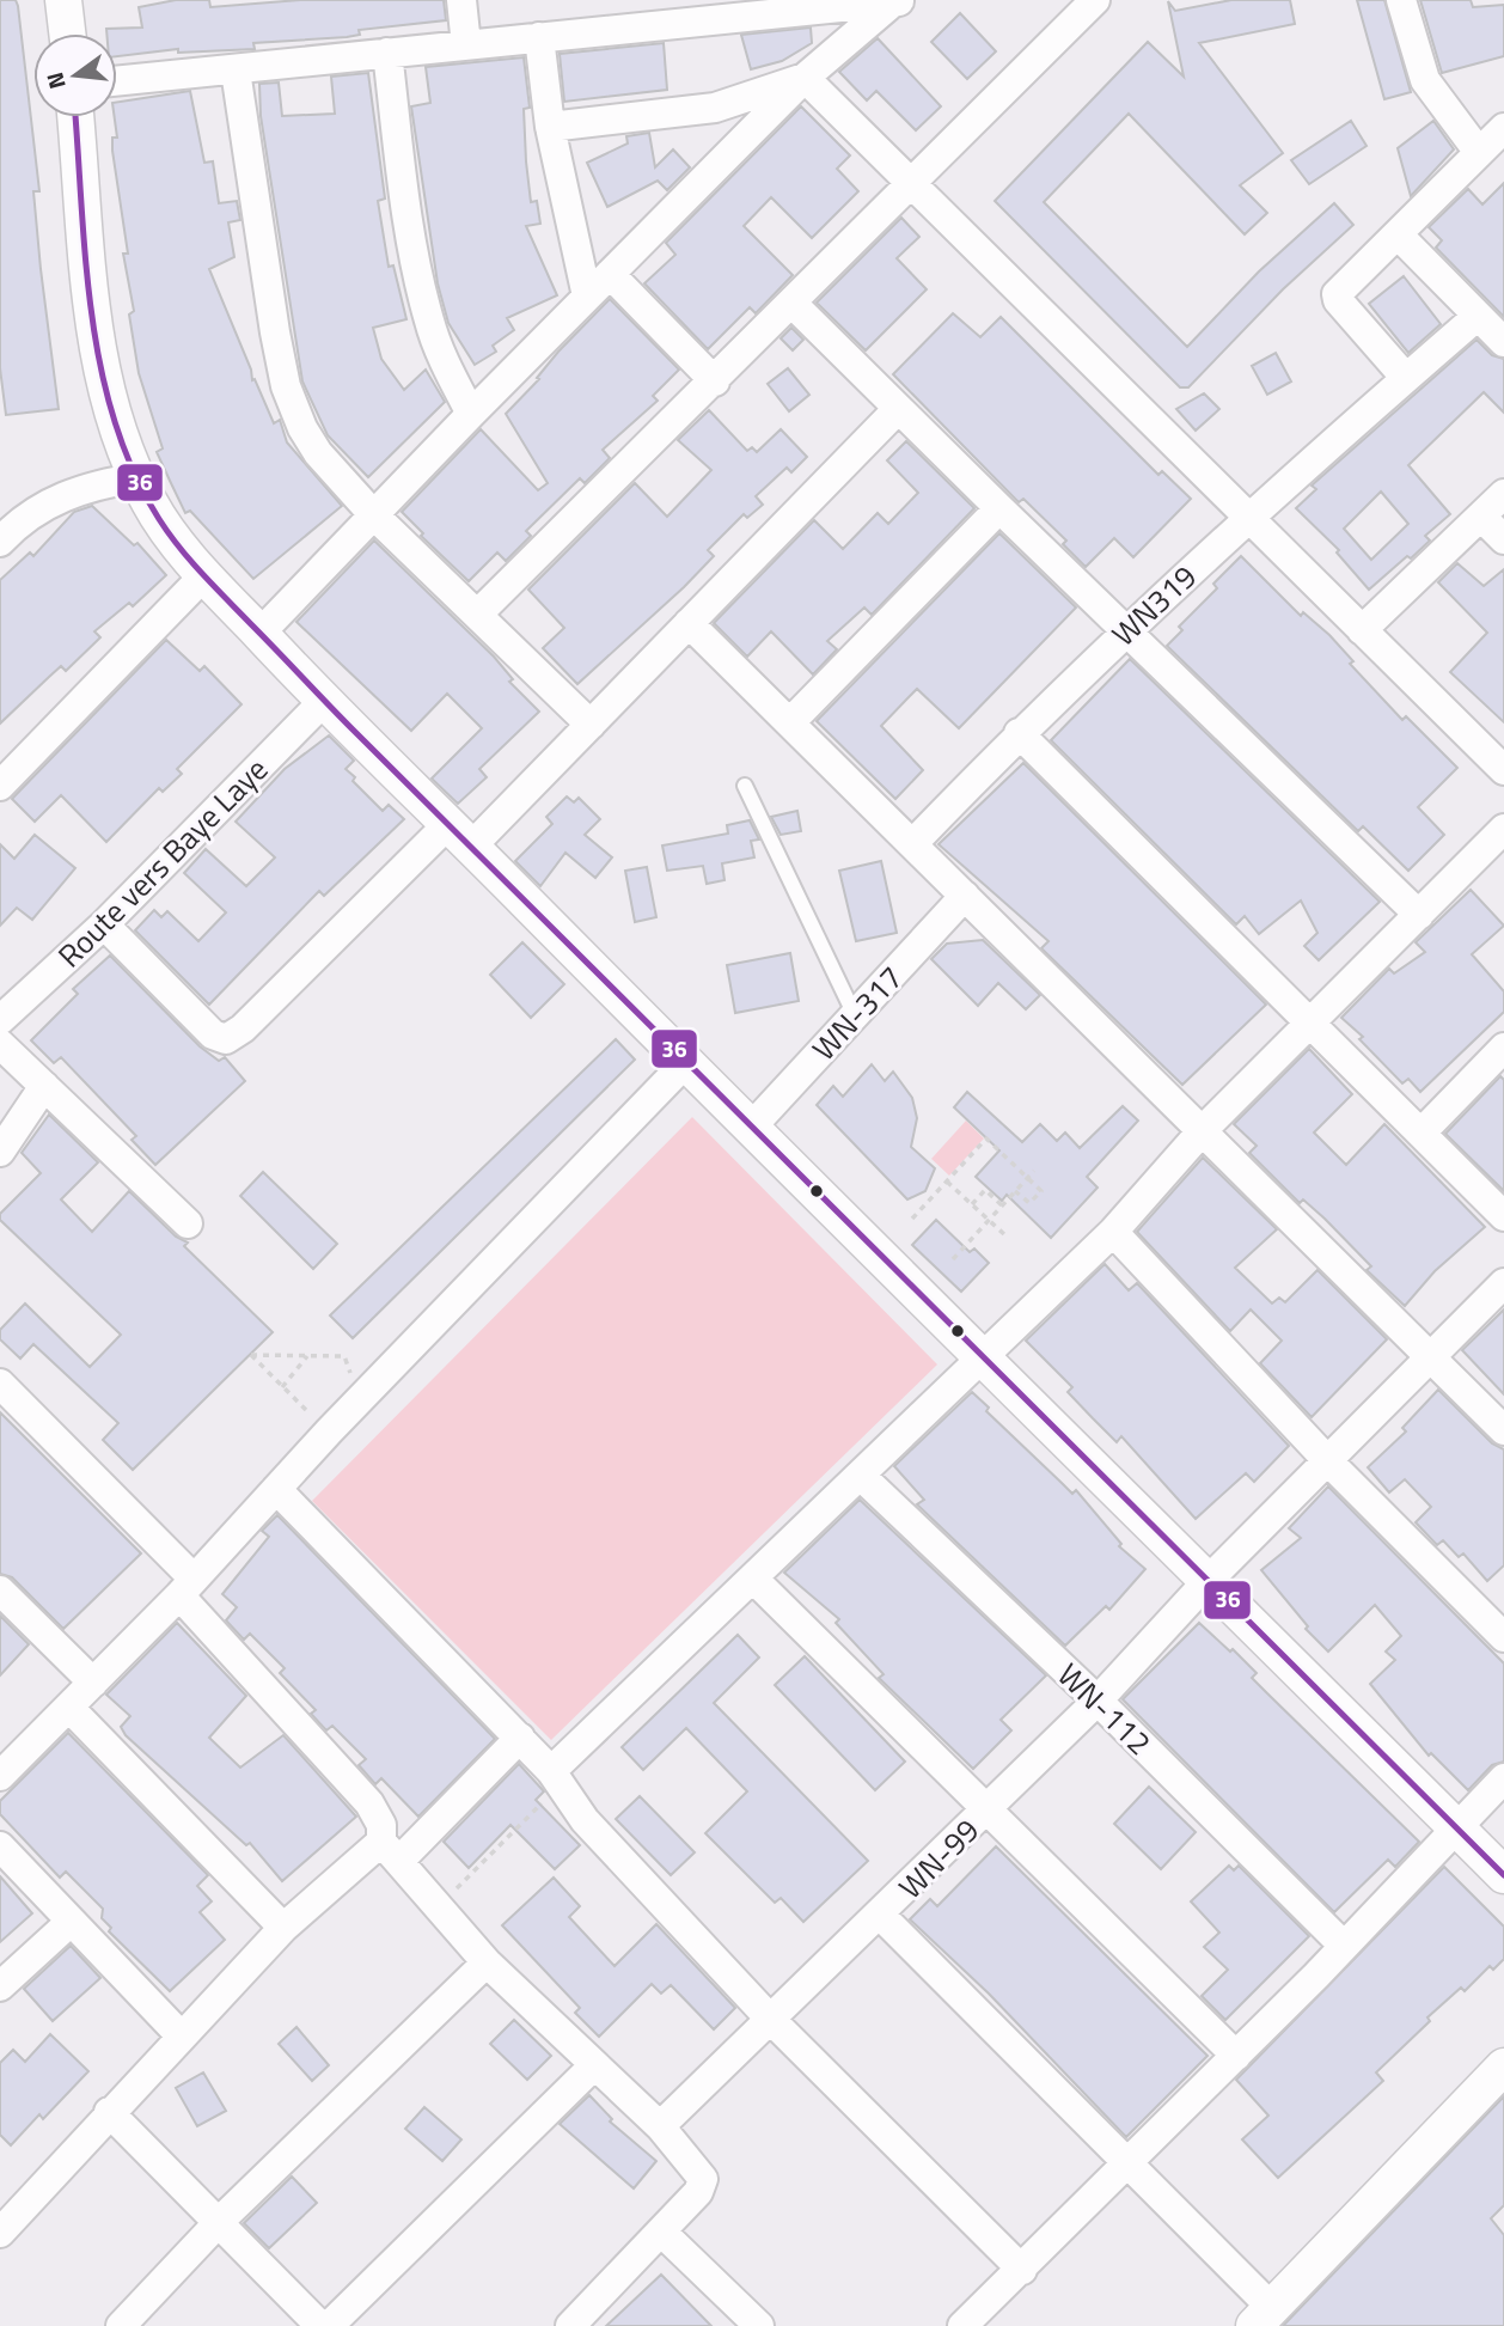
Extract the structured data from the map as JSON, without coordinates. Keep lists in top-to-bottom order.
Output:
{
  "streets": {
    "street": [
      "WN319",
      "Route vers Baye Laye",
      "WN-317",
      "WN-112",
      "WN-99"
    ]
  },
  "crossings": [
    ["WN-112", "WN-99"]
  ],
  "lines": ["transit line 36"],
  "north": "left"
}
